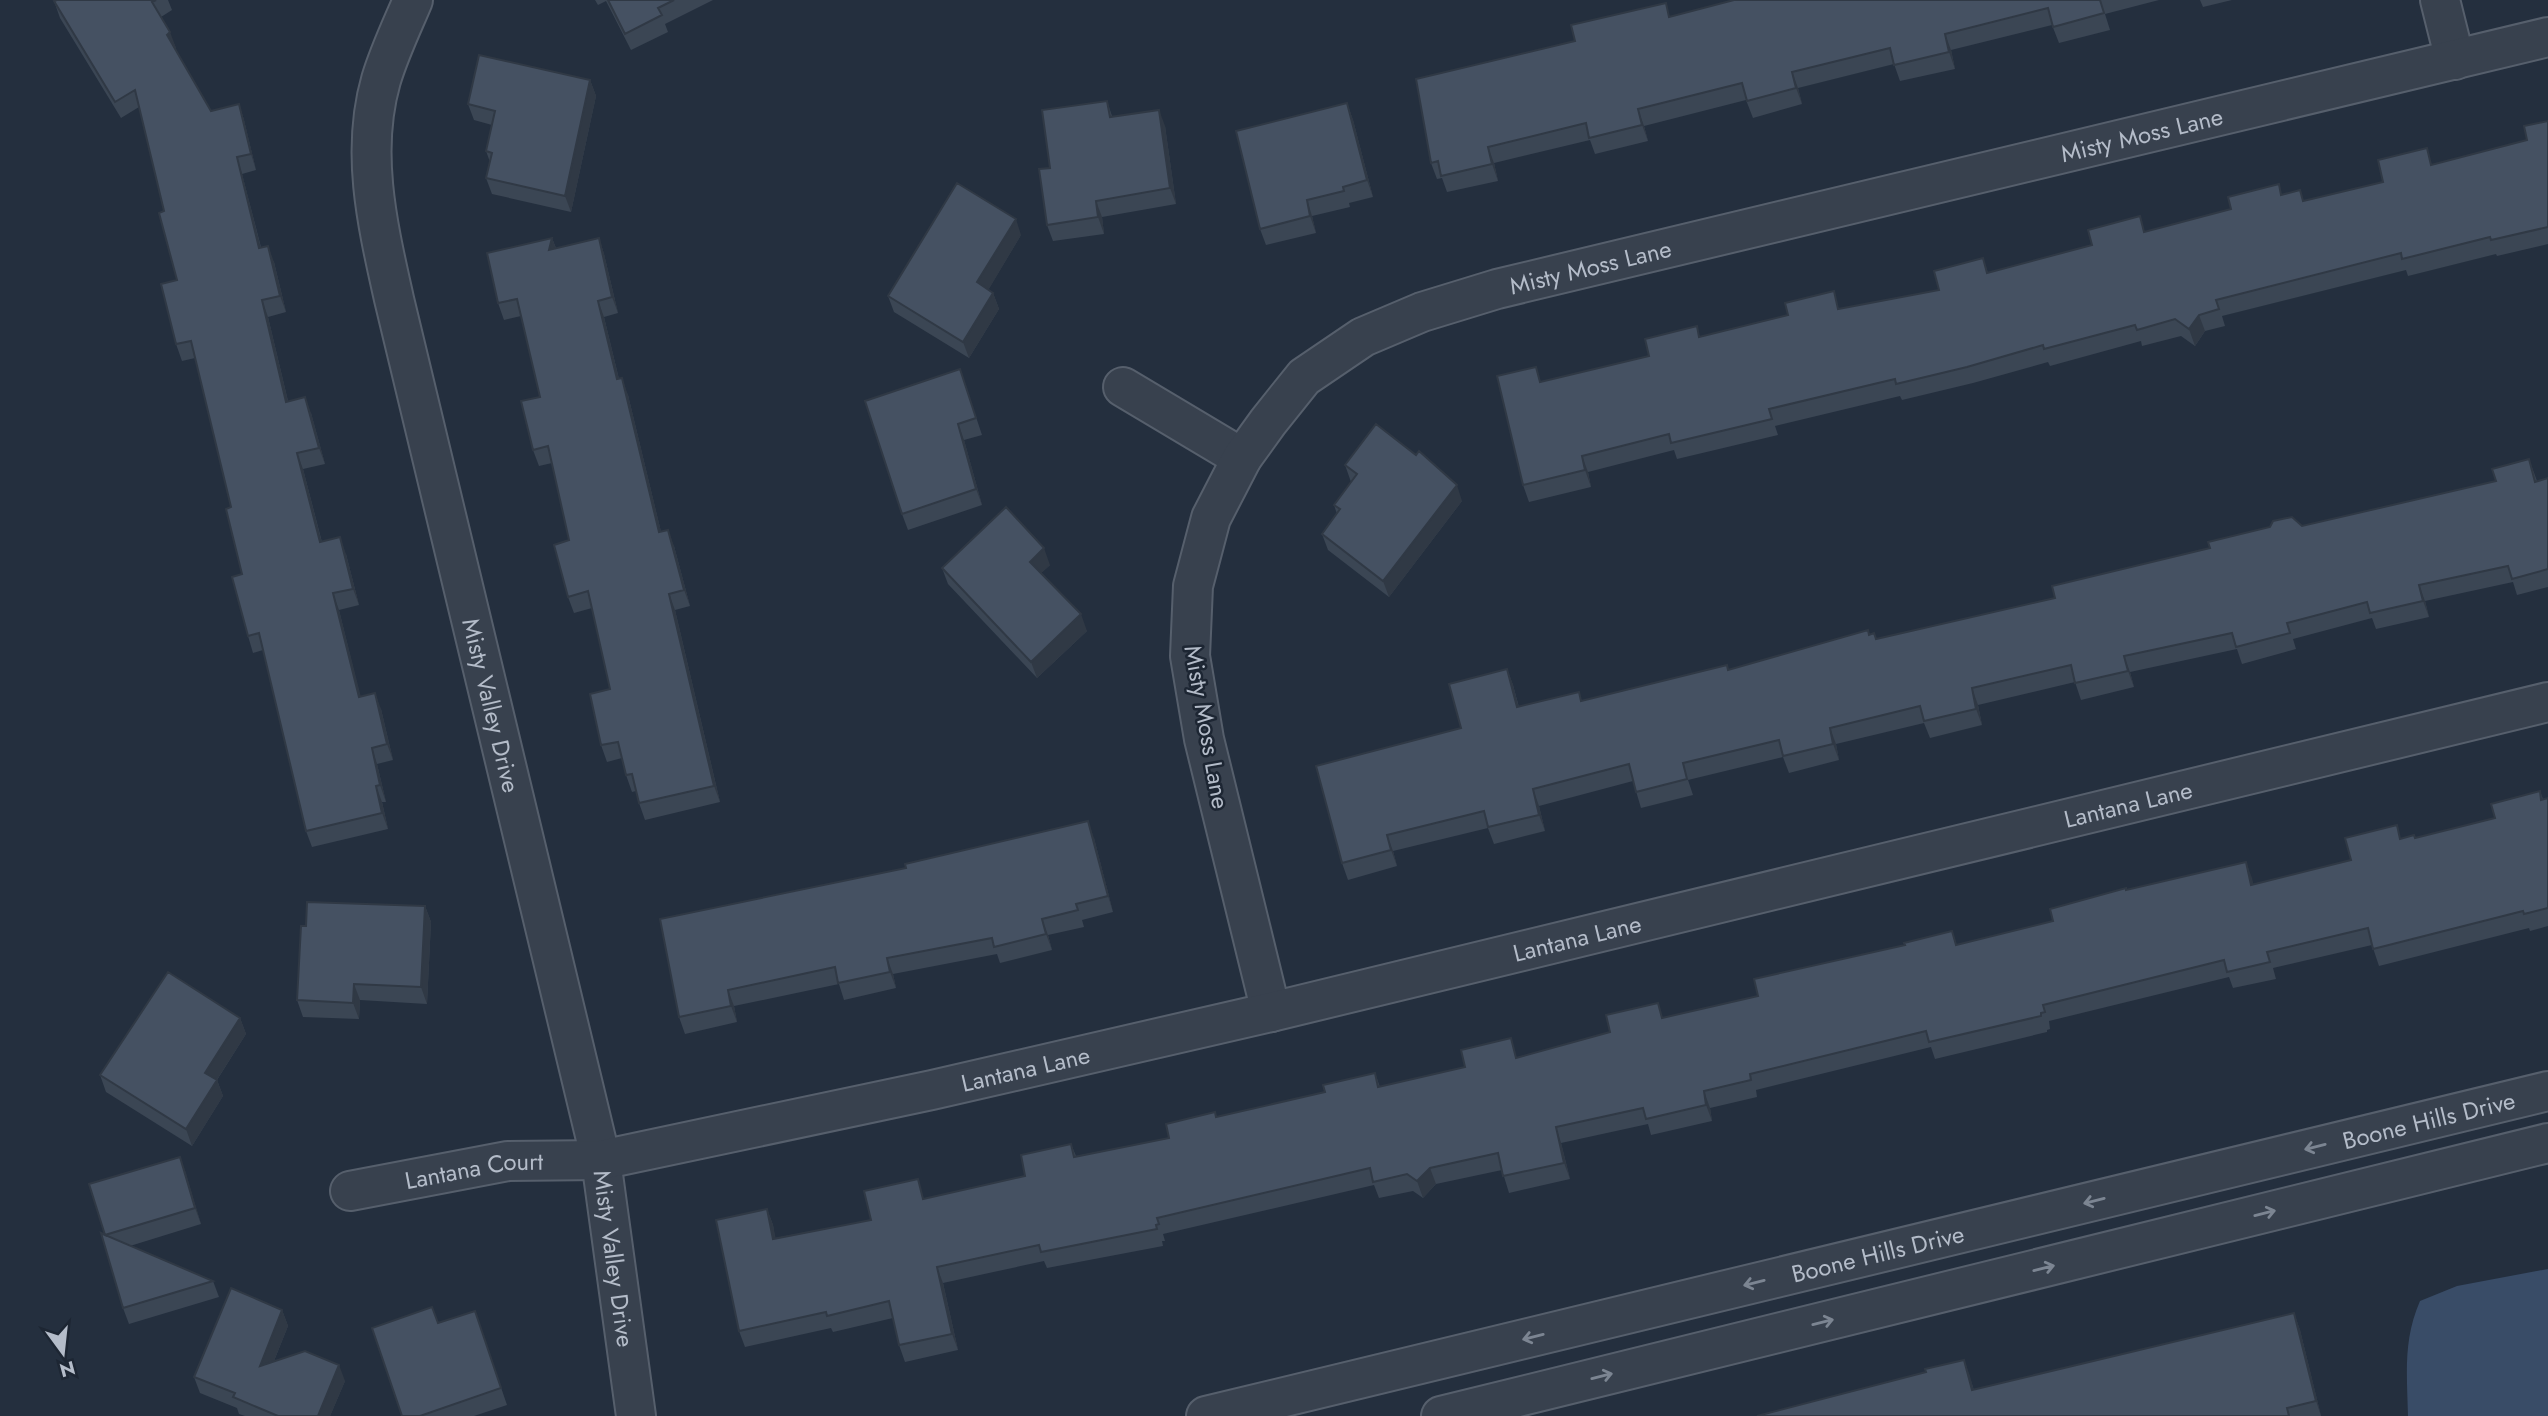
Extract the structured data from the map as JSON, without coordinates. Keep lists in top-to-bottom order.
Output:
{
  "streets": {
    "street": [
      "Misty Moss Lane",
      "Misty Valley Drive",
      "Lantana Lane",
      "Boone Hills Drive",
      "Lantana Court"
    ]
  },
  "crossings": [
    ["Misty Moss Lane", "Lantana Lane"],
    ["Misty Valley Drive", "Lantana Lane"],
    ["Misty Valley Drive", "Lantana Court"],
    ["Lantana Lane", "Lantana Court"]
  ],
  "north": "bottom"
}
